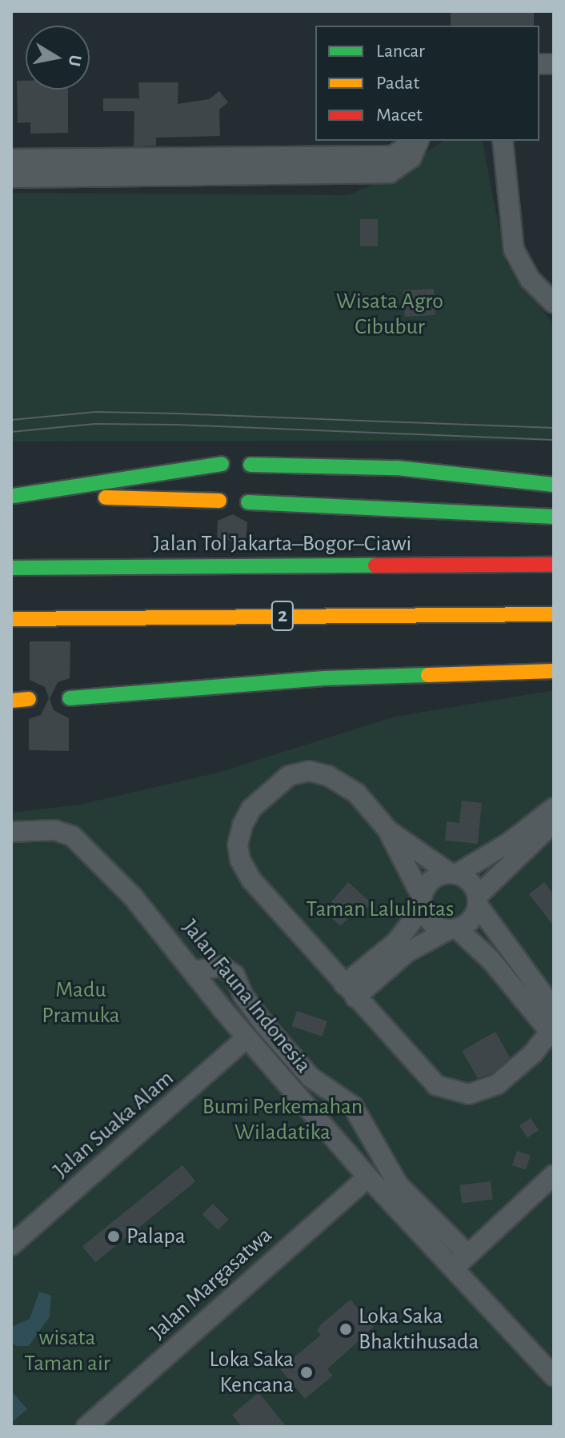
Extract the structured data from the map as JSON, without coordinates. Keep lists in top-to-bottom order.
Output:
{
  "streets": {
    "highway": ["Jalan Tol Jakarta–Bogor–Ciawi", "2"],
    "street": ["Jalan Fauna Indonesia", "Jalan Suaka Alam", "Jalan Margasatwa"]
  },
  "crossings": [
    ["Jalan Fauna Indonesia", "Jalan Suaka Alam"],
    ["Jalan Fauna Indonesia", "Jalan Margasatwa"]
  ],
  "parks": [
    "Wisata Agro Cibubur",
    "Taman Lalulintas",
    "Madu Pramuka",
    "Bumi Perkemahan Wiladatika",
    "wisata Taman air"
  ],
  "places": ["Palapa", "Loka Saka Bhaktihusada", "Loka Saka Kencana"],
  "legend": ["Lancar", "Padat", "Macet"],
  "north": "right"
}
